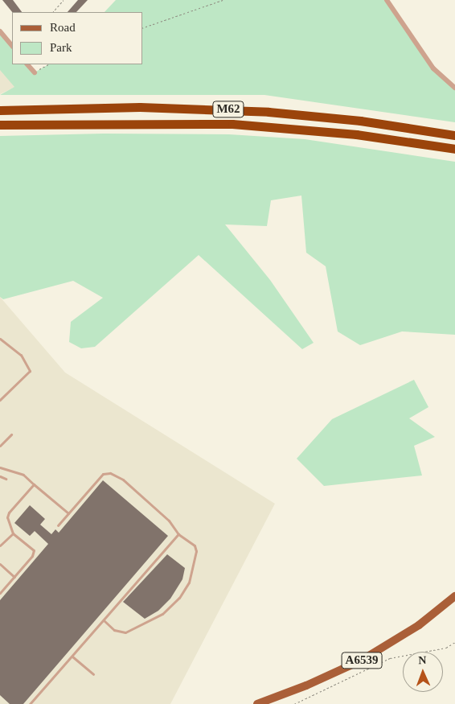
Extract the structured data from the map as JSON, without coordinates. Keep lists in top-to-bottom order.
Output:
{
  "streets": {
    "highway": ["M62"],
    "main road": ["A6539"]
  },
  "legend": ["Road", "Park"],
  "north": "top"
}
